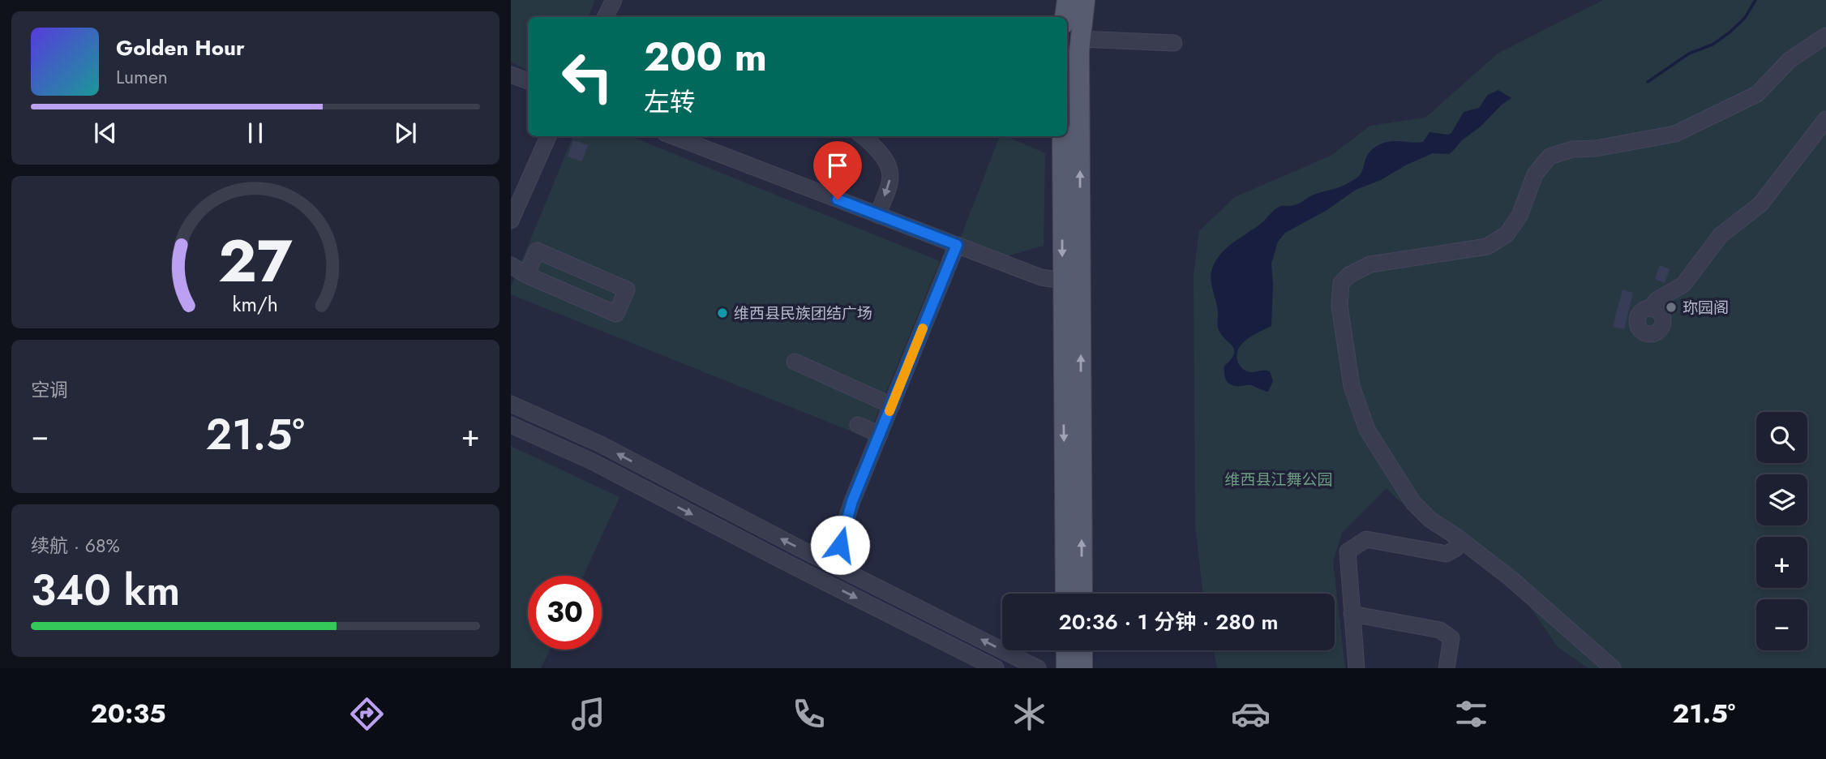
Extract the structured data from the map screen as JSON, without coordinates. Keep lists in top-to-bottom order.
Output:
{
  "parks": ["维西县江舞公园"],
  "places": ["珎园阁", "维西县民族团结广场"],
  "page": {
    "turn": ["200 m", "左转"],
    "song": ["Golden Hour", "Lumen"],
    "tile": [
      "空调",
      ["续航 · 68%", "340 km"]
    ],
    "heat": ["−", "21.5°", "+"],
    "map_buttons": ["+", "−"],
    "limit": "30",
    "trip": "20:36 · 1 分钟 · 280 m",
    "tabs": ["20:35", "21.5°"],
    "gauge": ["27", "km/h"]
  }
}
